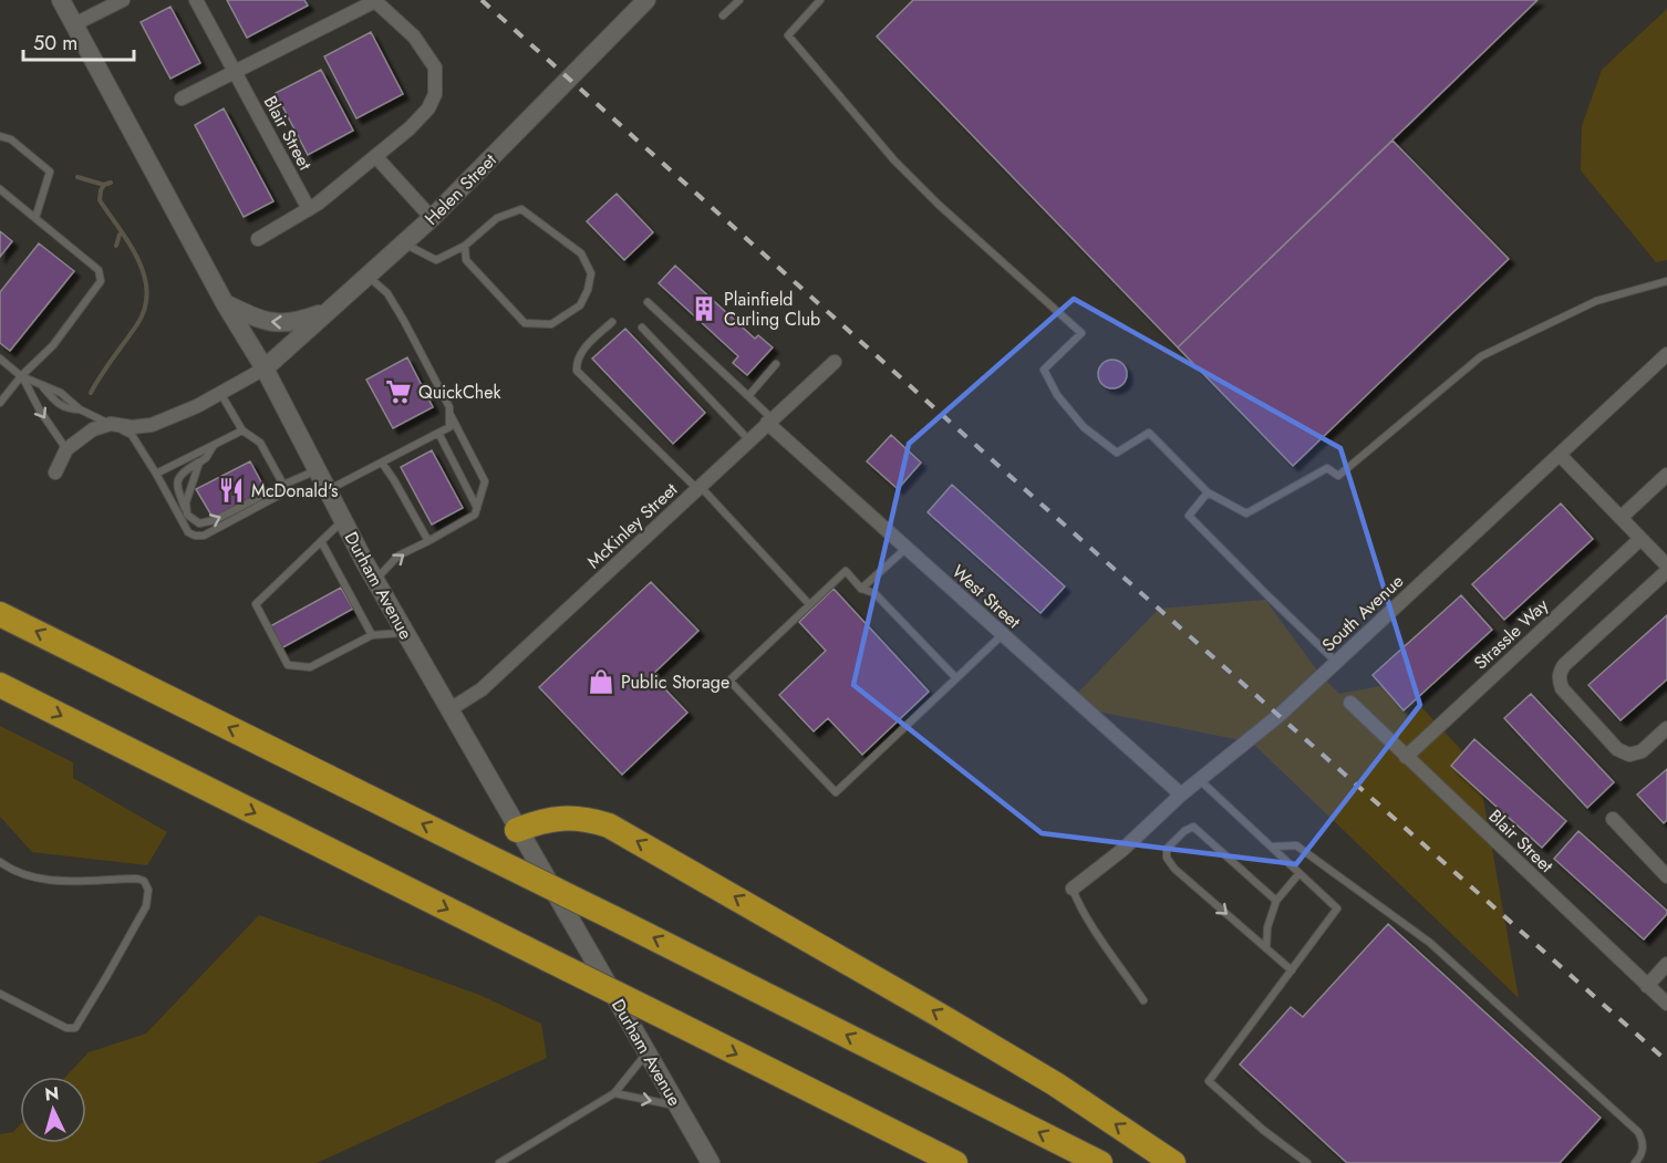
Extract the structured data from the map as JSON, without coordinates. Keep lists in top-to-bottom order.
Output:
{
  "streets": {
    "main road": ["Helen Street", "Durham Avenue"],
    "street": [
      "Blair Street",
      "McKinley Street",
      "West Street",
      "South Avenue",
      "Strassle Way"
    ]
  },
  "crossings": [
    ["Blair Street", "Strassle Way"],
    ["Helen Street", "Durham Avenue"],
    ["McKinley Street", "Durham Avenue"],
    ["McKinley Street", "West Street"],
    ["West Street", "South Avenue"]
  ],
  "places": {
    "building": ["Plainfield Curling Club"],
    "supermarket": ["QuickChek"],
    "restaurant": ["McDonald's"],
    "shop": ["Public Storage"]
  },
  "scale_bar": "50 m",
  "north": "top"
}
